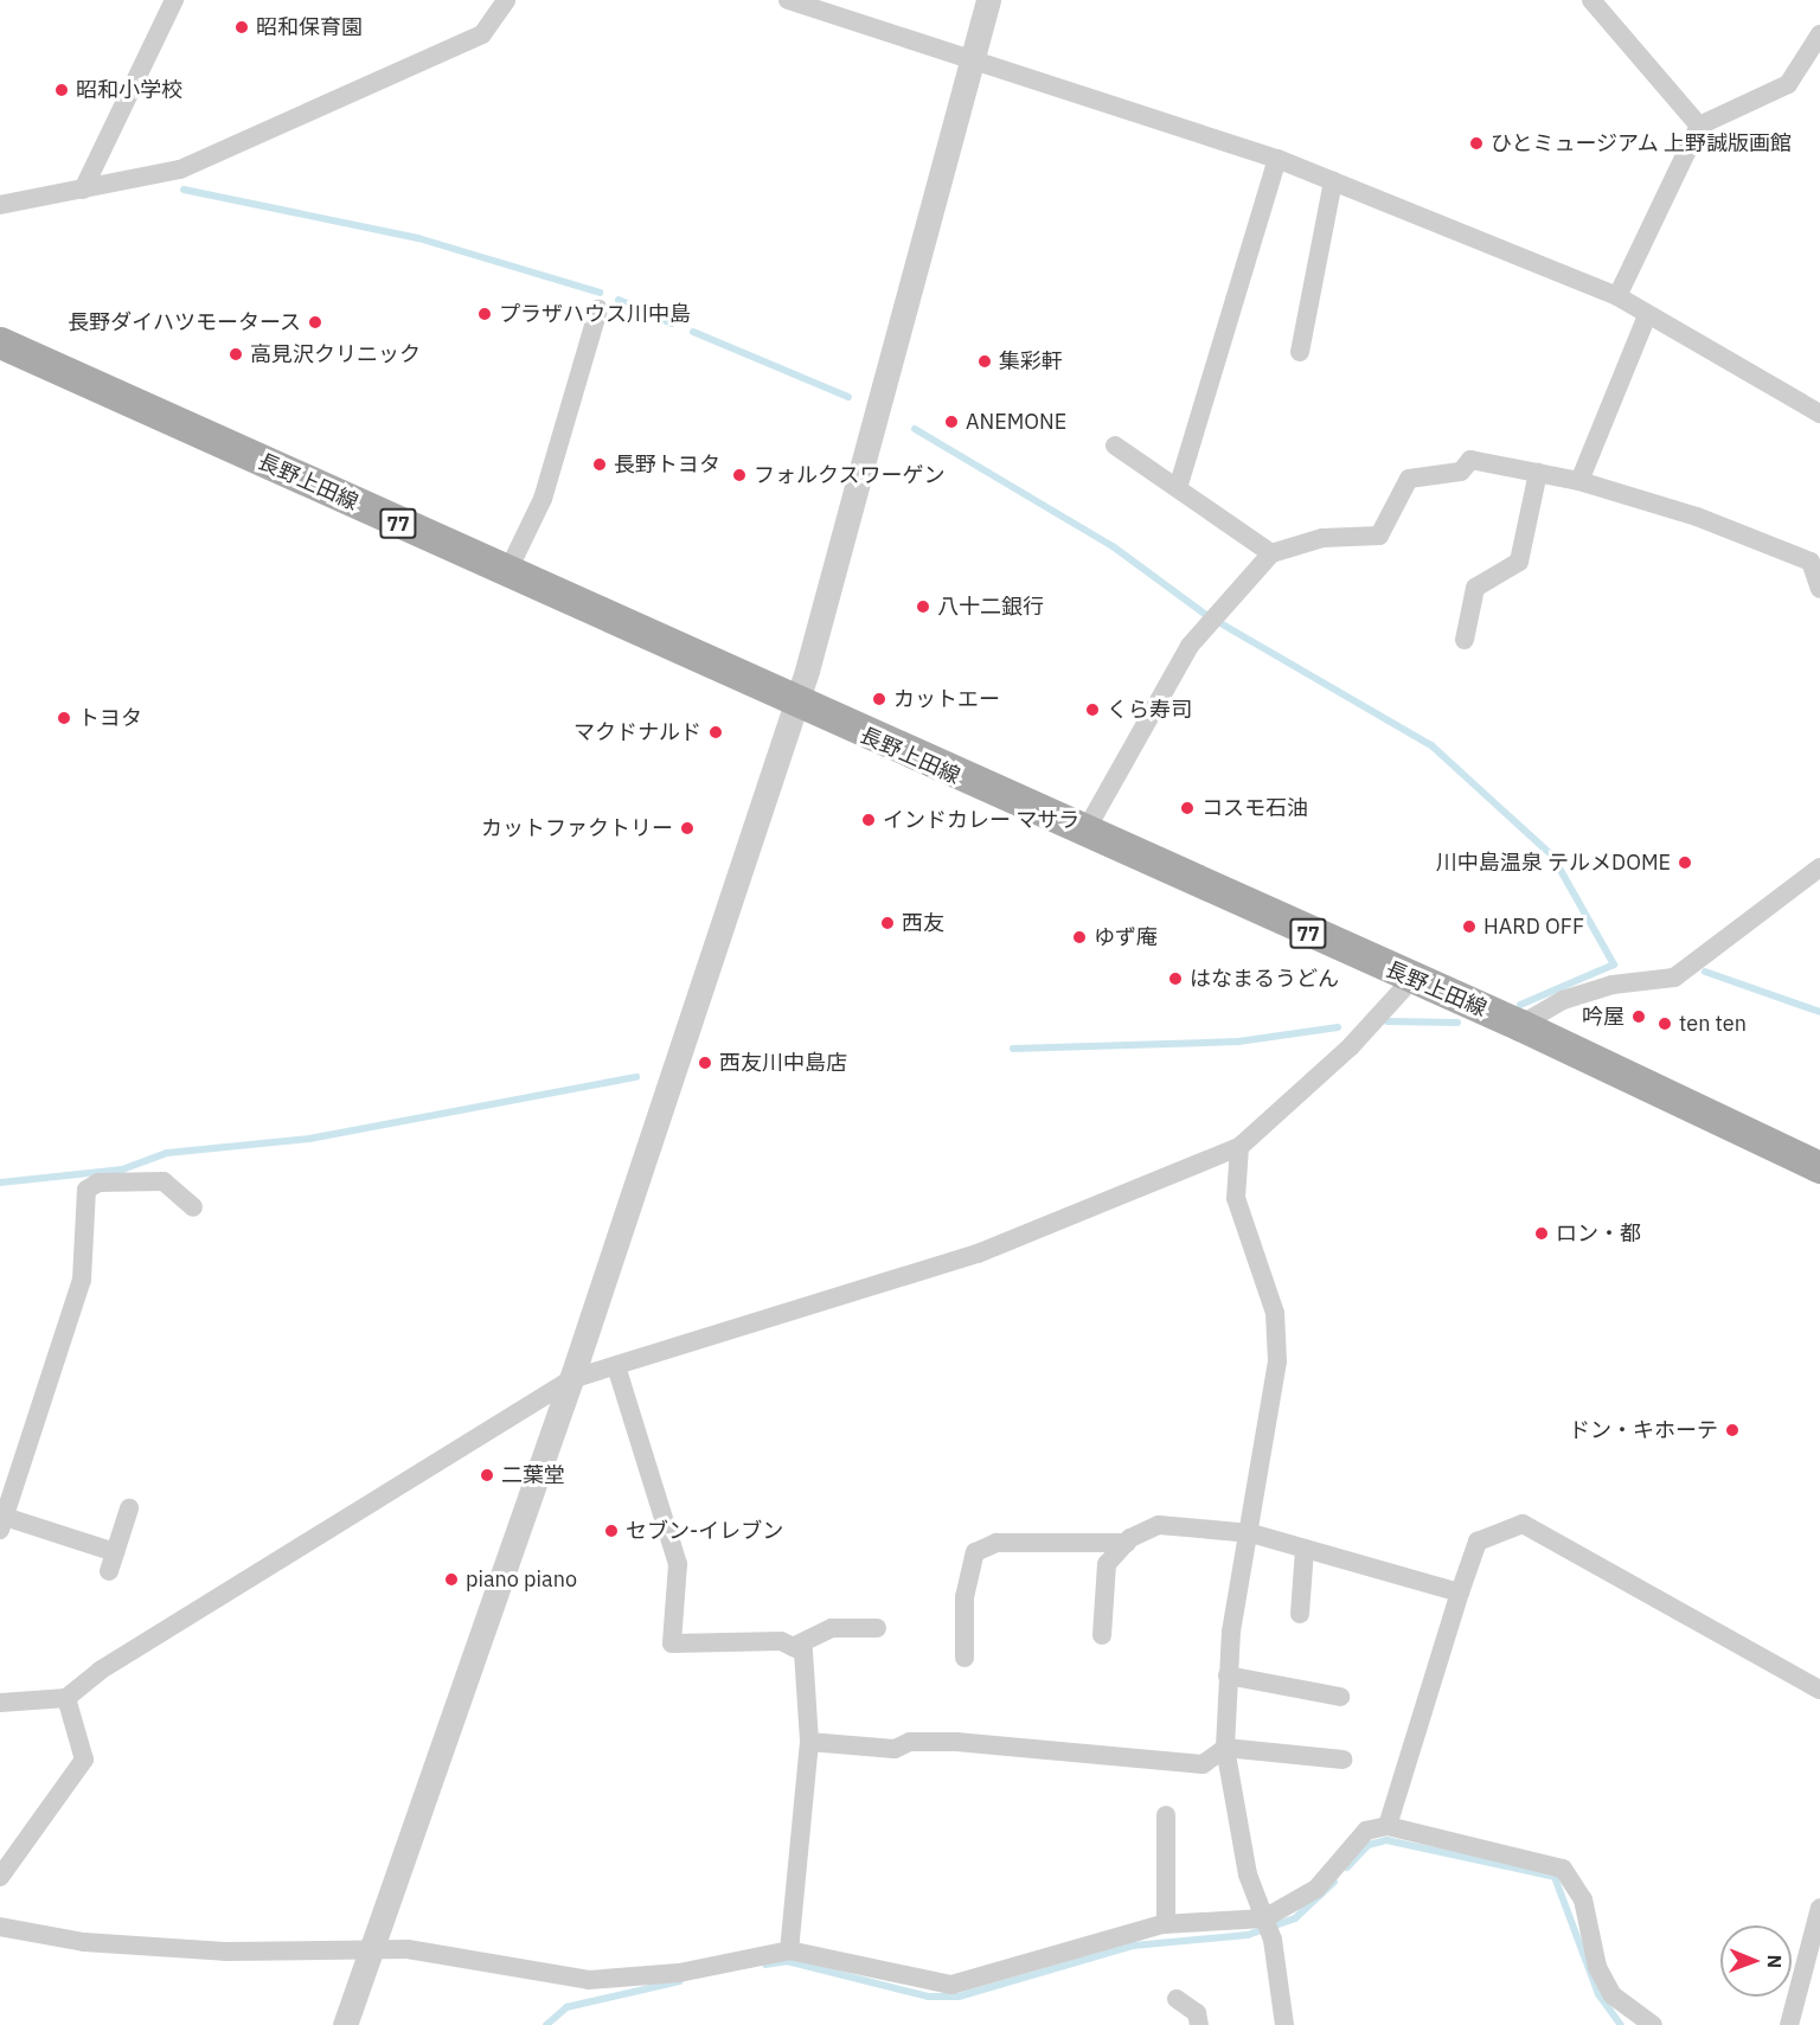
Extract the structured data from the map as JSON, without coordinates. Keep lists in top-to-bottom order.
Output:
{
  "streets": {
    "main road": ["長野上田線", "77"]
  },
  "places": [
    "昭和保育園",
    "昭和小学校",
    "ひとミュージアム 上野誠版画館",
    "プラザハウス川中島",
    "長野ダイハツモータース",
    "高見沢クリニック",
    "集彩軒",
    "ANEMONE",
    "長野トヨタ",
    "フォルクスワーゲン",
    "八十二銀行",
    "カットエー",
    "くら寿司",
    "トヨタ",
    "マクドナルド",
    "コスモ石油",
    "インドカレー マサラ",
    "カットファクトリー",
    "川中島温泉 テルメDOME",
    "西友",
    "HARD OFF",
    "ゆず庵",
    "はなまるうどん",
    "吟屋",
    "ten ten",
    "西友川中島店",
    "ロン・都",
    "ドン・キホーテ",
    "二葉堂",
    "セブン-イレブン",
    "piano piano"
  ],
  "north": "right"
}
